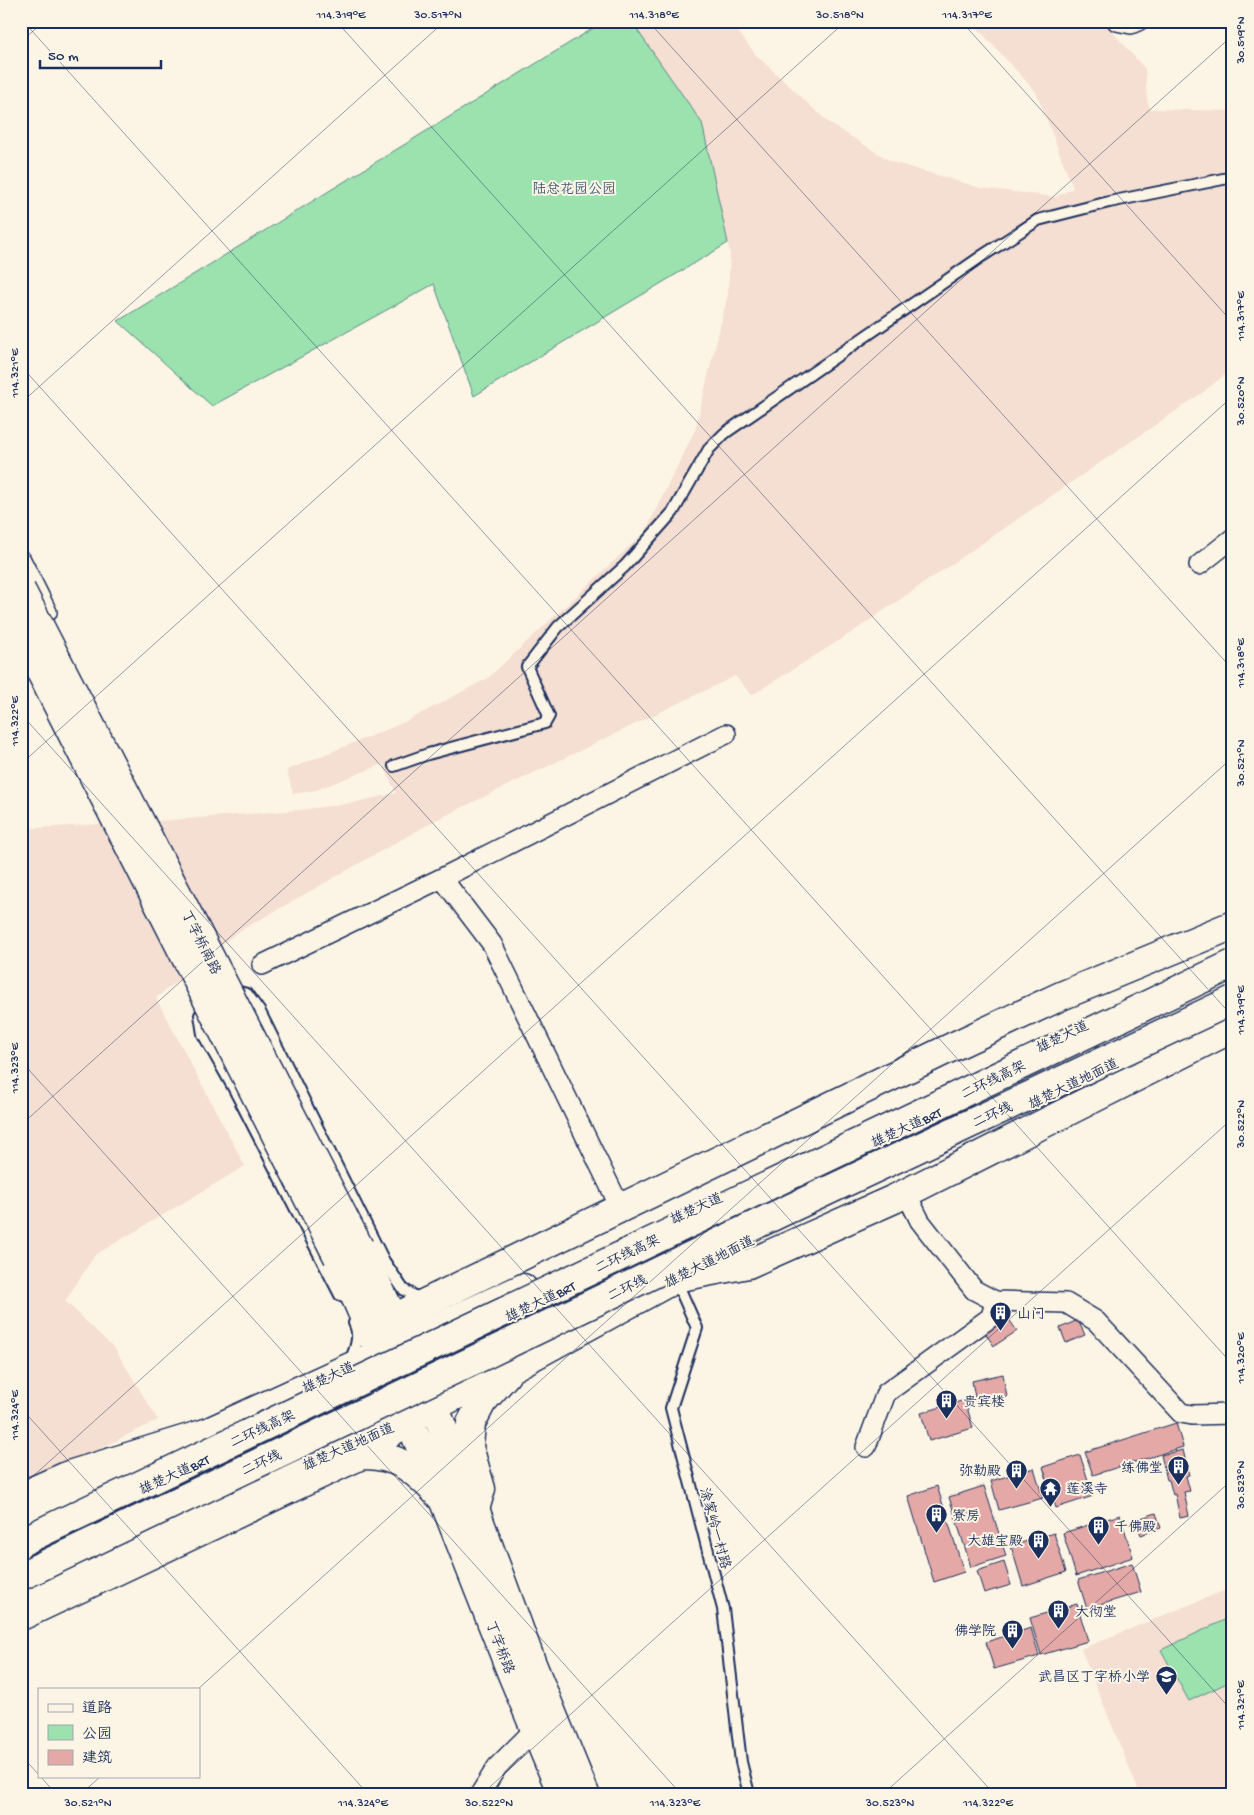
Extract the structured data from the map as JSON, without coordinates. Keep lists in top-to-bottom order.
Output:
{
  "streets": {
    "main road": [
      "丁字桥南路",
      "雄楚大道",
      "二环线高架",
      "雄楚大道地面道",
      "二环线",
      "丁字桥路"
    ],
    "lane": ["雄楚大道BRT", "涂家岭一村路"]
  },
  "crossings": [
    ["雄楚大道地面道", "涂家岭一村路"],
    ["雄楚大道地面道", "丁字桥路"]
  ],
  "parks": ["陆总花园公园"],
  "places": {
    "building": [
      "山门",
      "贵宾楼",
      "练佛堂",
      "弥勒殿",
      "寮房",
      "千佛殿",
      "大雄宝殿",
      "大彻堂",
      "佛学院"
    ],
    "temple": ["莲溪寺"],
    "school or university": ["武昌区丁字桥小学"]
  },
  "legend": ["道路", "公园", "建筑"],
  "scale_bar": "50 m",
  "coordinates": [
    "114.319°E",
    "30.517°N",
    "114.318°E",
    "30.518°N",
    "114.317°E",
    "30.519°N",
    "114.321°E",
    "30.520°N",
    "114.322°E",
    "30.521°N",
    "114.323°E",
    "30.522°N",
    "114.320°E",
    "114.324°E",
    "30.523°N"
  ]
}
